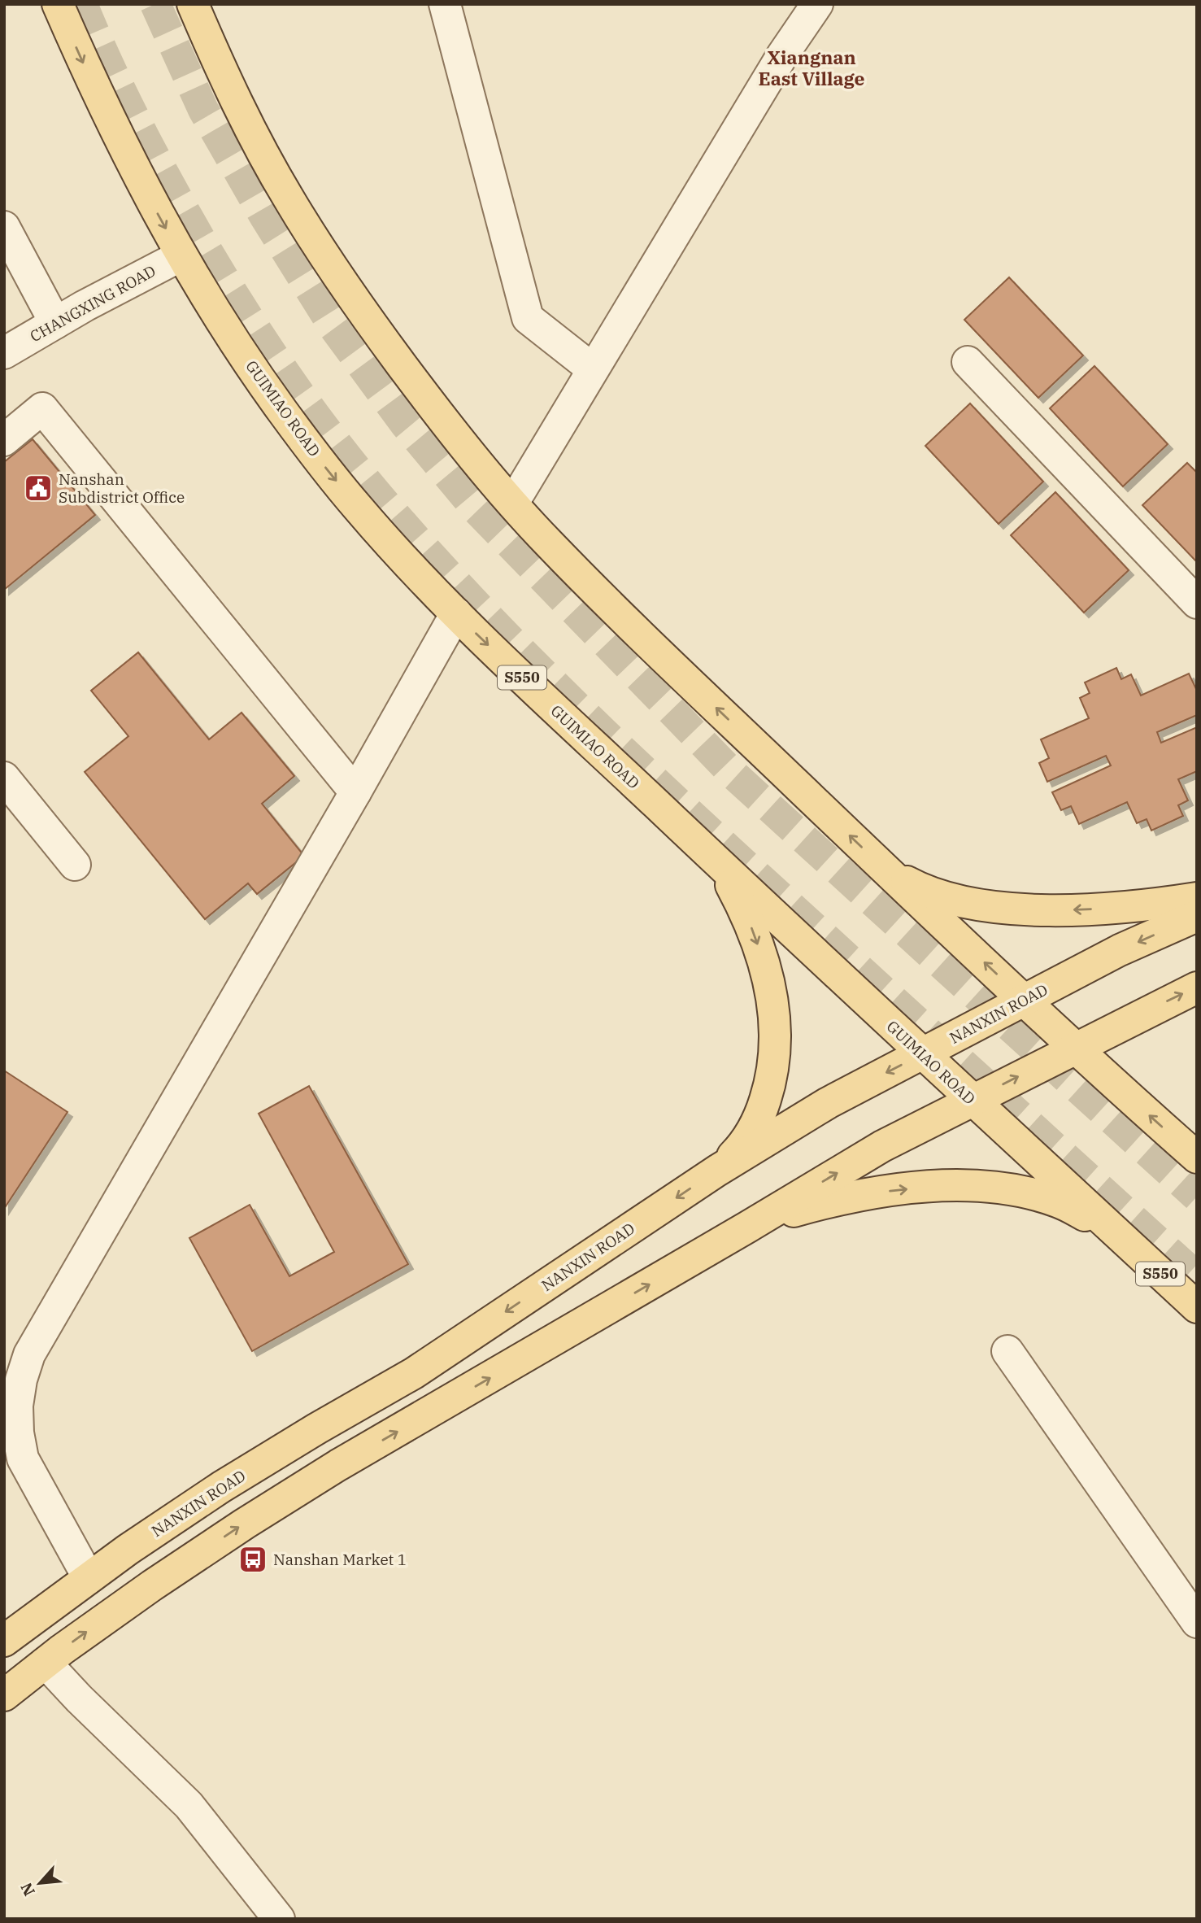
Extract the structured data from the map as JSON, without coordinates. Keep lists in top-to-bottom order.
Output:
{
  "streets": {
    "main road": ["GUIMIAO ROAD", "S550", "NANXIN ROAD"],
    "street": ["CHANGXING ROAD"]
  },
  "crossings": [
    ["CHANGXING ROAD", "GUIMIAO ROAD"],
    ["GUIMIAO ROAD", "NANXIN ROAD"]
  ],
  "districts": ["Xiangnan East Village"],
  "places": {
    "public building": ["Nanshan Subdistrict Office"],
    "bus stop": ["Nanshan Market 1"]
  },
  "north": "bottom left"
}
